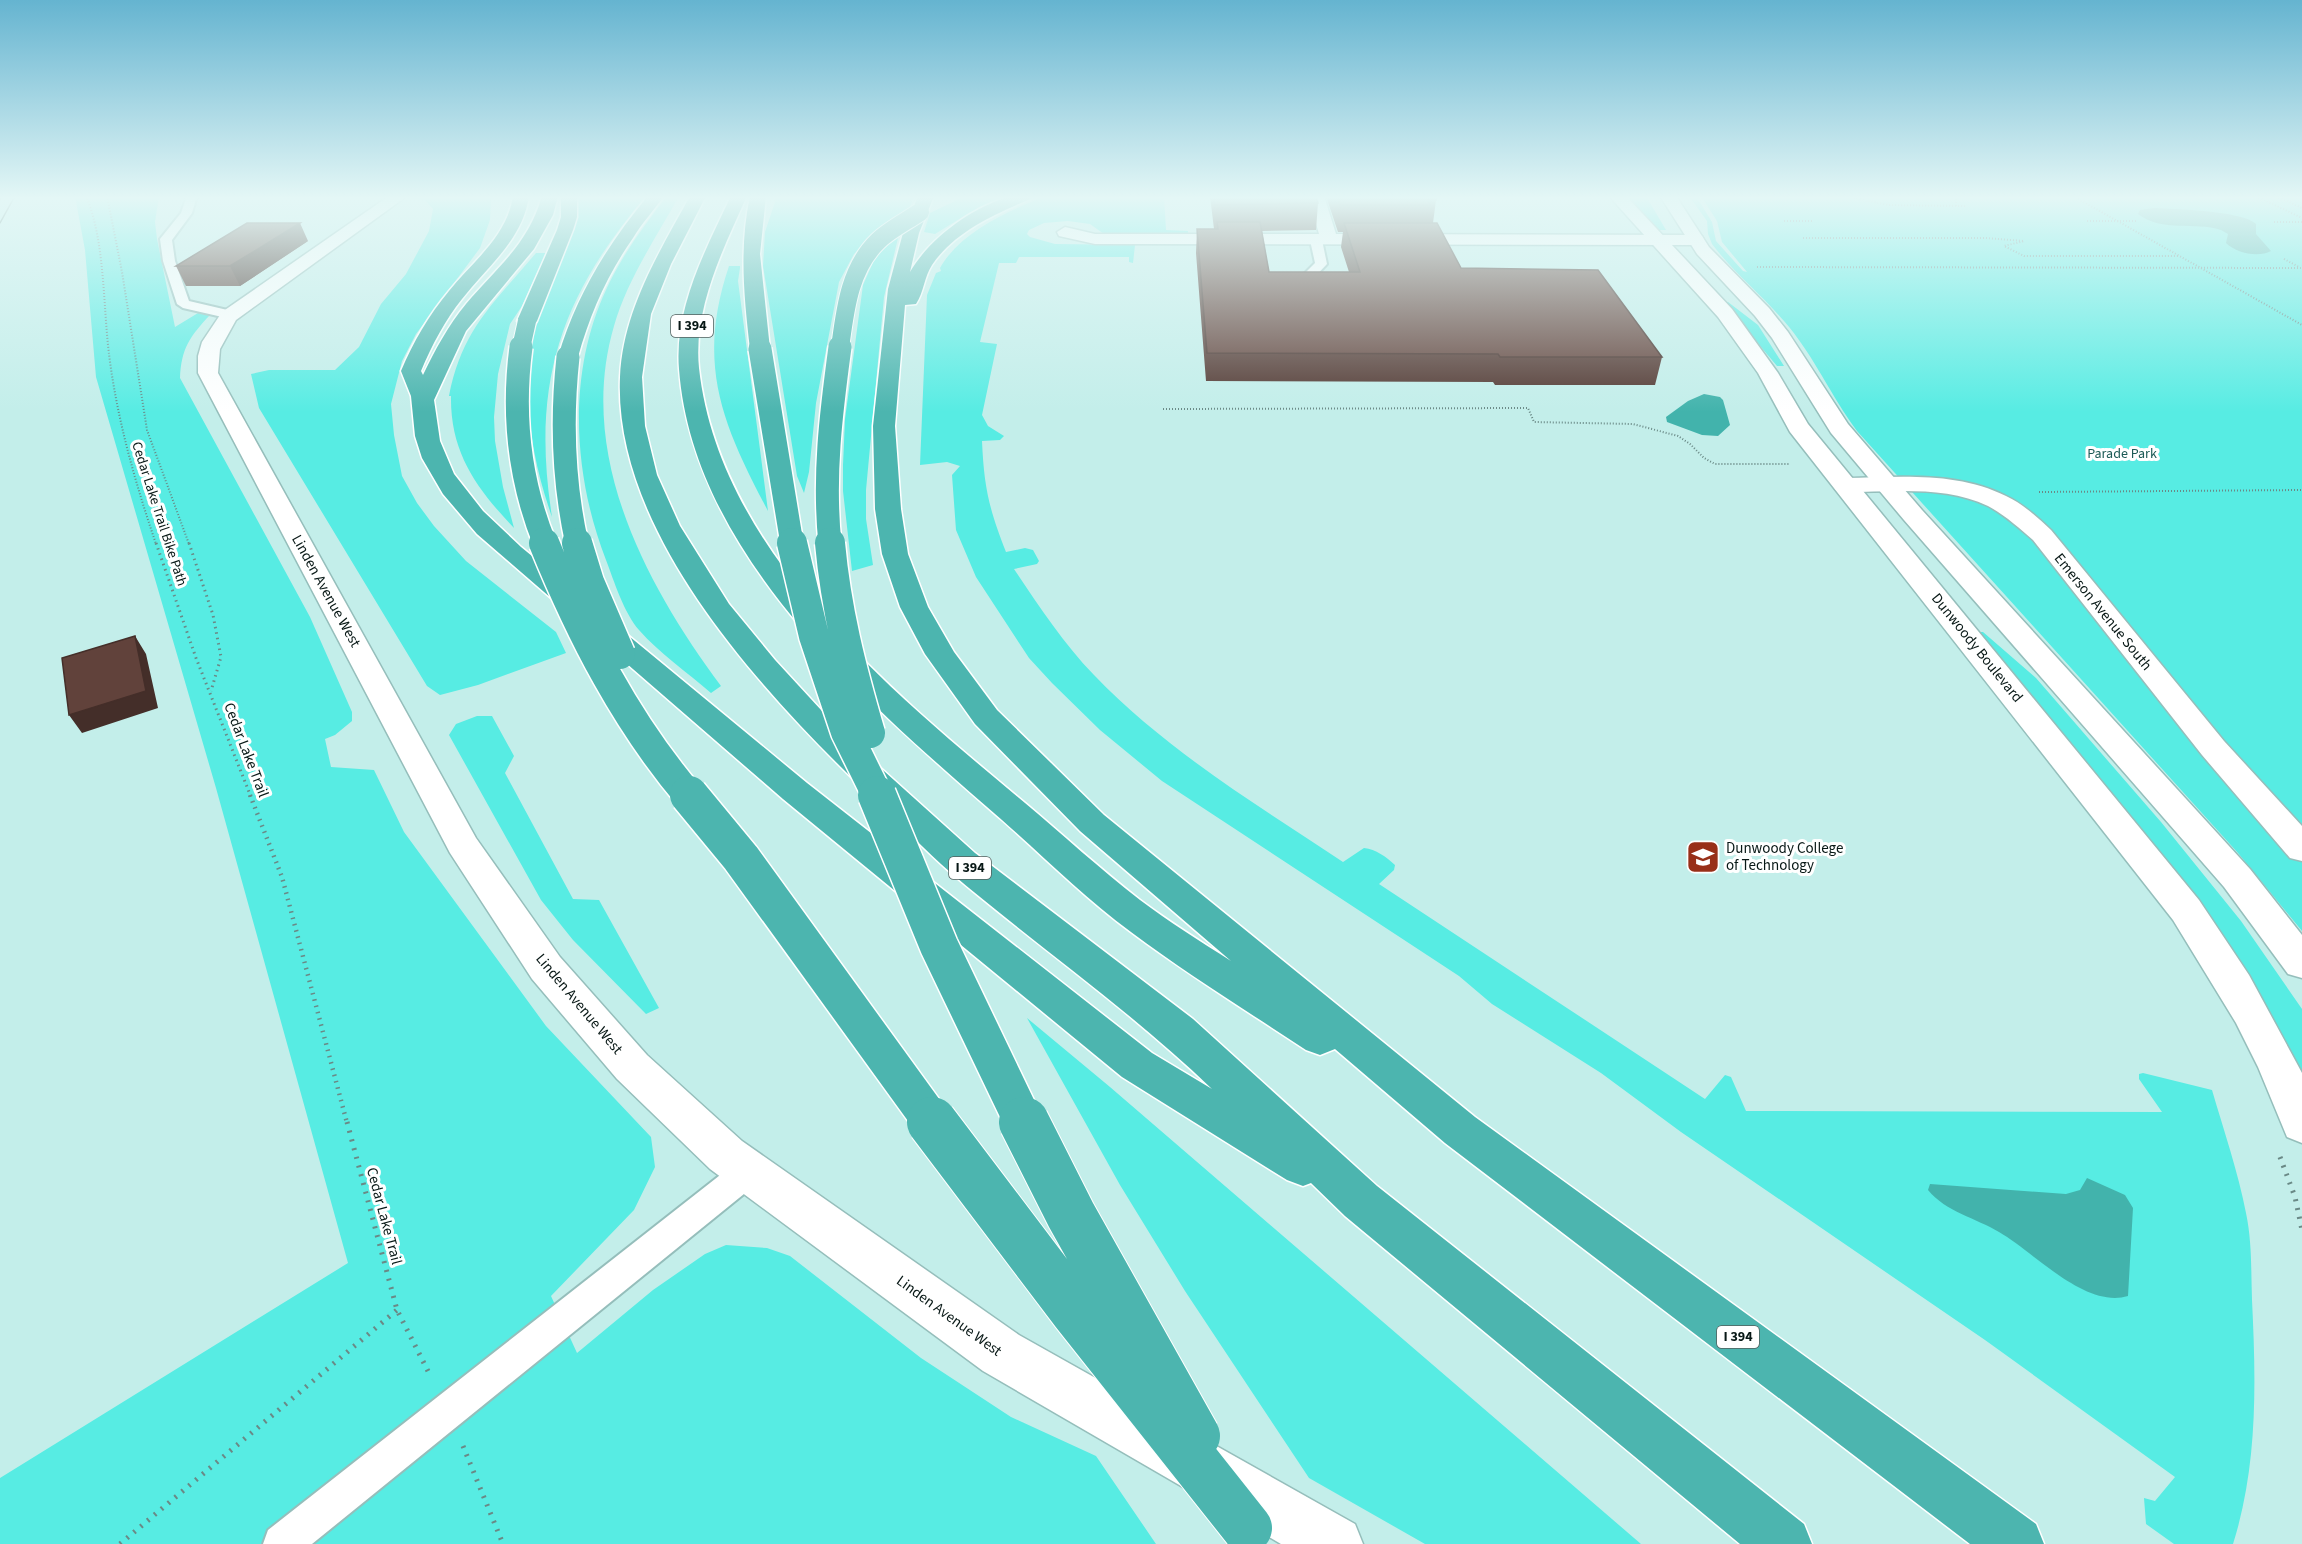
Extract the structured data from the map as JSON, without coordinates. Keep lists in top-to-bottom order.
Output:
{
  "streets": {
    "highway": ["I 394"],
    "street": ["Linden Avenue West", "Emerson Avenue South", "Dunwoody Boulevard"],
    "path": ["Cedar Lake Trail Bike Path", "Cedar Lake Trail"]
  },
  "crossings": [
    ["Cedar Lake Trail Bike Path", "Cedar Lake Trail"],
    ["Emerson Avenue South", "Dunwoody Boulevard"]
  ],
  "parks": ["Parade Park"],
  "places": {
    "school or university": ["Dunwoody College of Technology"]
  }
}
